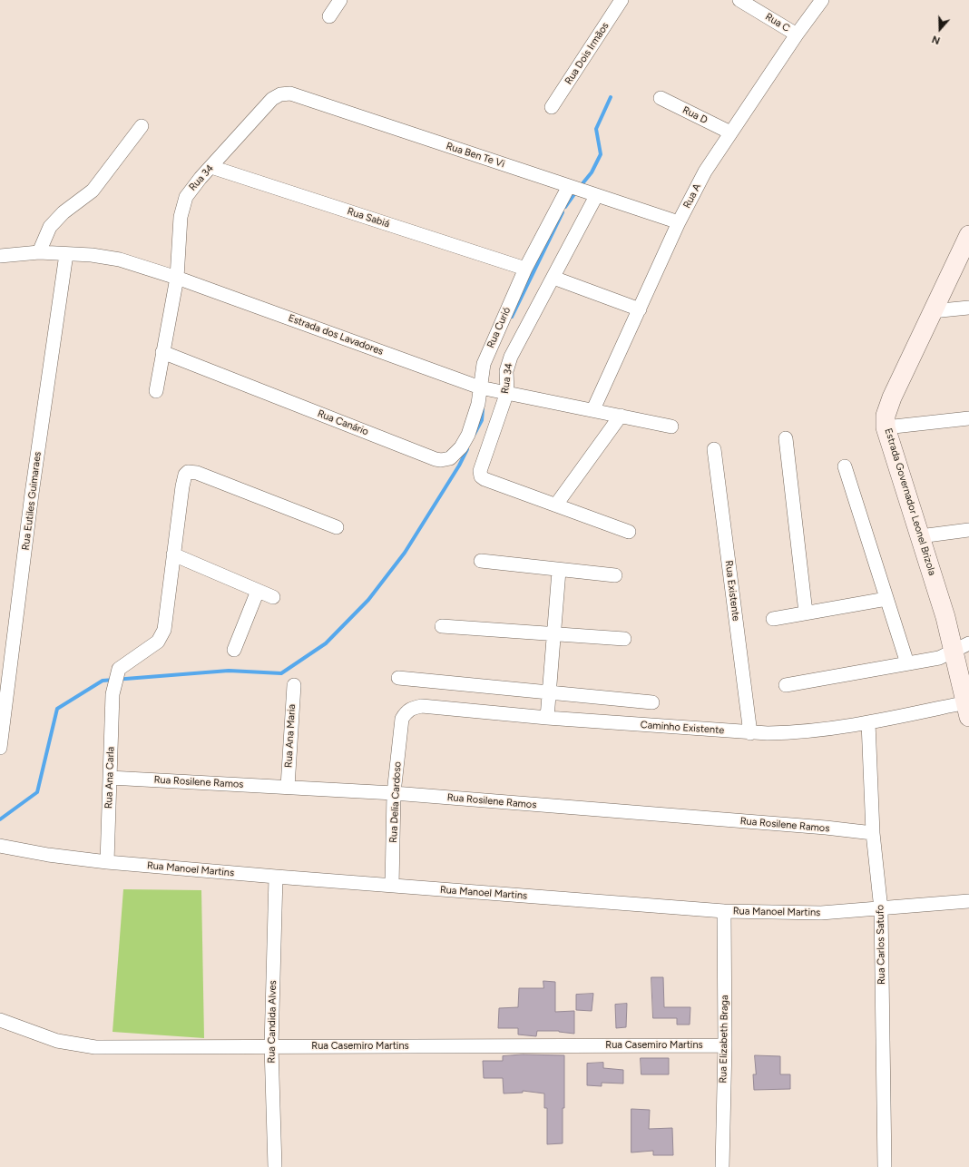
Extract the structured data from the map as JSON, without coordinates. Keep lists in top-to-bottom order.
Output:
{
  "streets": {
    "main road": ["Estrada Governador Leonel Brizola"],
    "street": [
      "Rua C",
      "Rua Dois Irmãos",
      "Rua D",
      "Rua Ben Te Vi",
      "Rua 34",
      "Rua A",
      "Rua Sabiá",
      "Rua Curió",
      "Estrada dos Lavadores",
      "Rua Canário",
      "Rua Eutiles Guimaraes",
      "Rua Existente",
      "Caminho Existente",
      "Rua Ana Maria",
      "Rua Ana Carla",
      "Rua Rosilene Ramos",
      "Rua Delia Cardoso",
      "Rua Manoel Martins",
      "Rua Carlos Satufo",
      "Rua Candida Alves",
      "Rua Elizabeth Braga",
      "Rua Casemiro Martins"
    ]
  },
  "crossings": [
    ["Rua C", "Rua A"],
    ["Rua D", "Rua A"],
    ["Rua Ben Te Vi", "Rua 34"],
    ["Rua Ben Te Vi", "Rua A"],
    ["Rua 34", "Rua Sabiá"],
    ["Rua 34", "Estrada dos Lavadores"],
    ["Rua A", "Estrada dos Lavadores"],
    ["Rua Sabiá", "Rua Curió"],
    ["Rua Curió", "Estrada dos Lavadores"],
    ["Rua Curió", "Rua Canário"],
    ["Estrada dos Lavadores", "Rua Canário"],
    ["Estrada dos Lavadores", "Rua Eutiles Guimaraes"],
    ["Estrada Governador Leonel Brizola", "Caminho Existente"],
    ["Rua Existente", "Caminho Existente"],
    ["Caminho Existente", "Rua Delia Cardoso"],
    ["Caminho Existente", "Rua Carlos Satufo"],
    ["Rua Ana Maria", "Rua Rosilene Ramos"],
    ["Rua Ana Carla", "Rua Rosilene Ramos"],
    ["Rua Ana Carla", "Rua Manoel Martins"],
    ["Rua Rosilene Ramos", "Rua Delia Cardoso"],
    ["Rua Rosilene Ramos", "Rua Carlos Satufo"],
    ["Rua Delia Cardoso", "Rua Manoel Martins"],
    ["Rua Manoel Martins", "Rua Carlos Satufo"],
    ["Rua Manoel Martins", "Rua Candida Alves"],
    ["Rua Manoel Martins", "Rua Elizabeth Braga"],
    ["Rua Candida Alves", "Rua Casemiro Martins"],
    ["Rua Elizabeth Braga", "Rua Casemiro Martins"]
  ],
  "north": "bottom"
}
